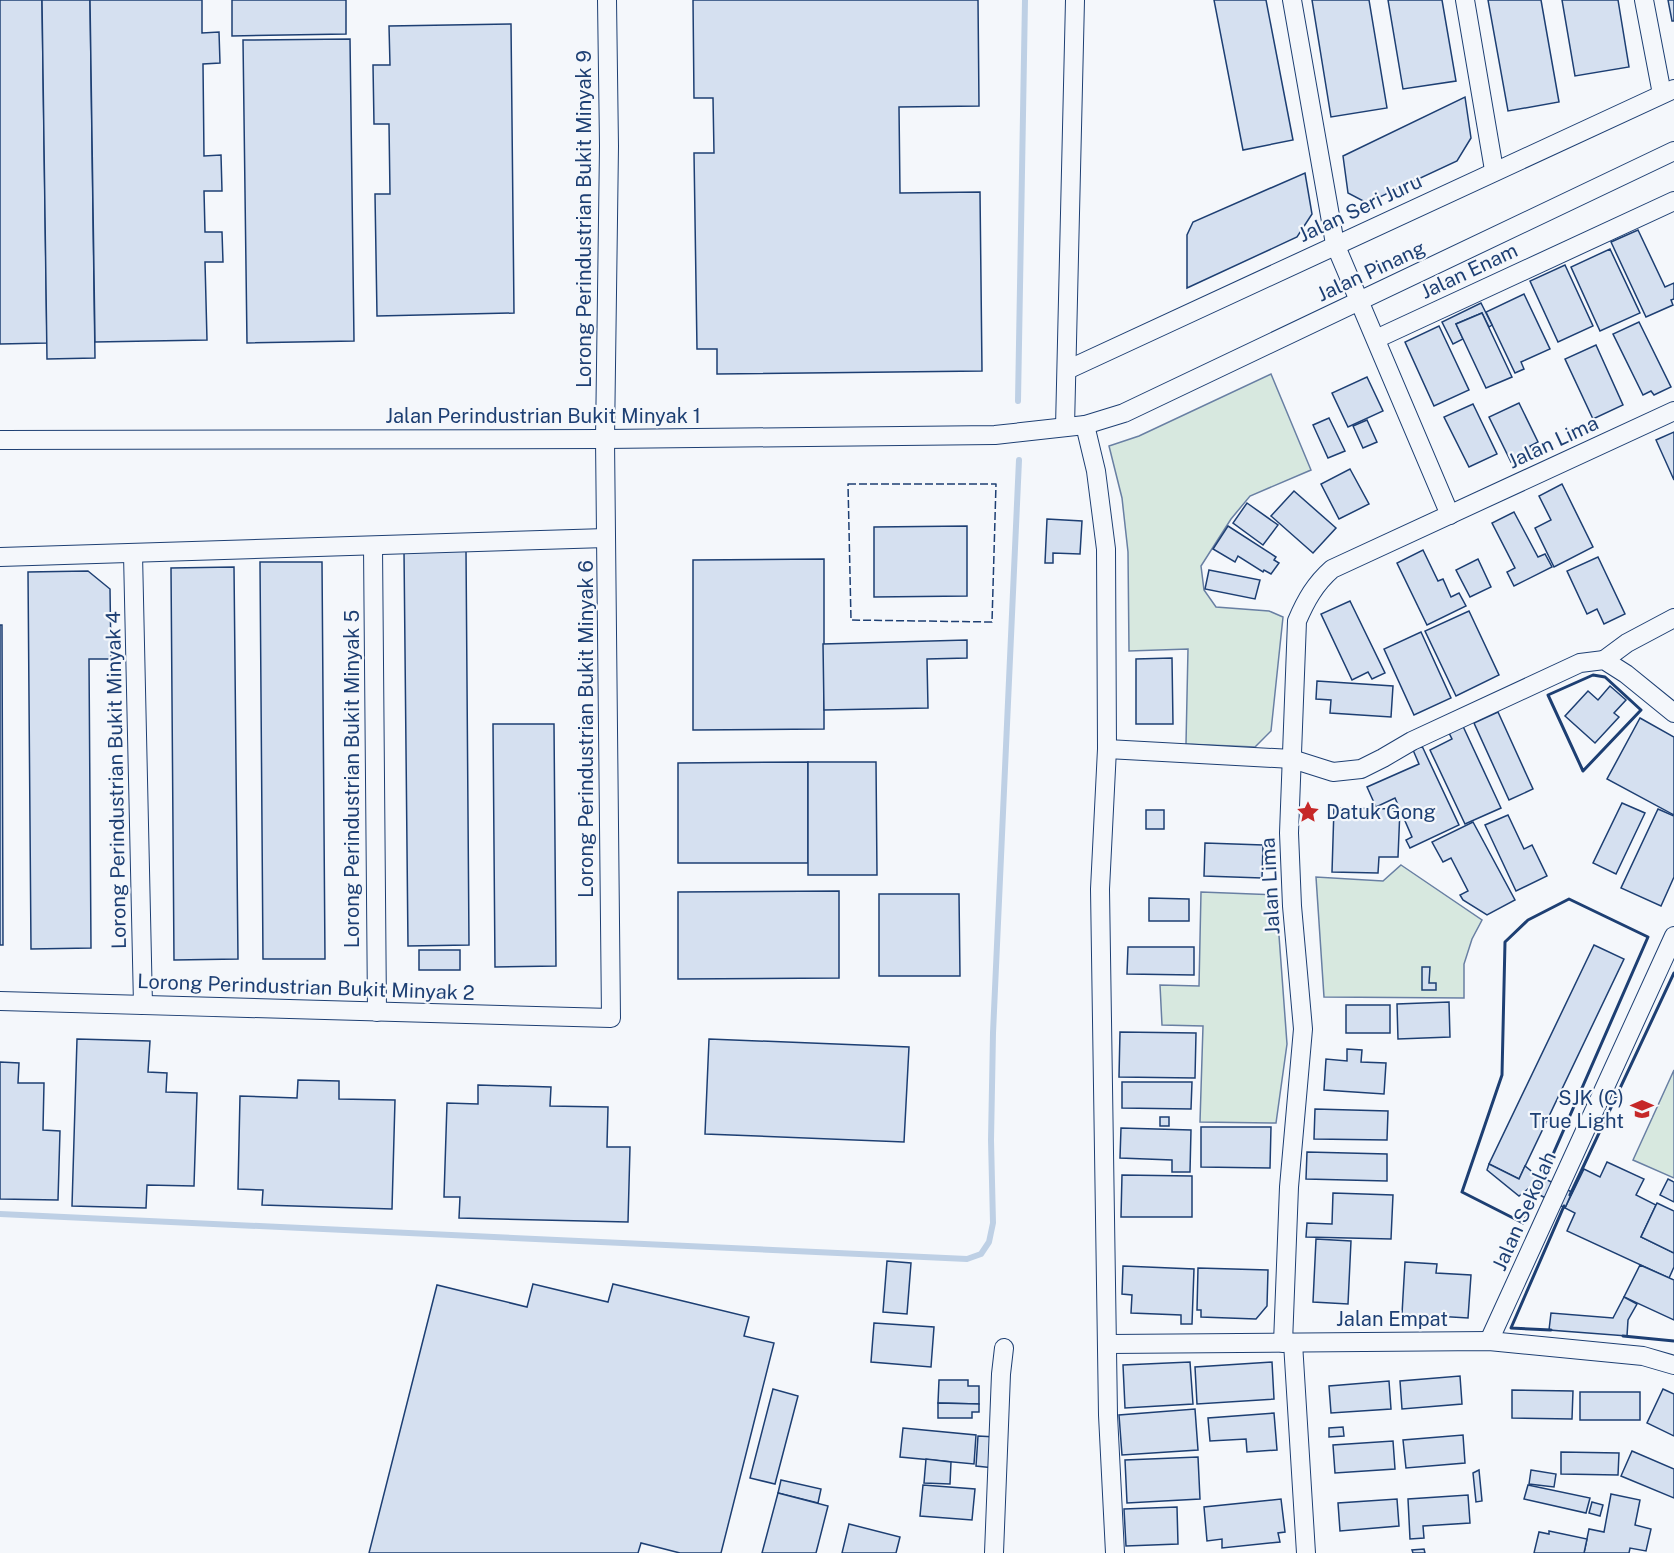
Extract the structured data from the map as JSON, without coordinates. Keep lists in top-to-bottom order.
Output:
{
  "streets": {
    "street": [
      "Jalan Seri Juru",
      "Lorong Perindustrian Bukit Minyak 9",
      "Jalan Pinang",
      "Jalan Enam",
      "Jalan Perindustrian Bukit Minyak 1",
      "Jalan Lima",
      "Lorong Perindustrian Bukit Minyak 6",
      "Lorong Perindustrian Bukit Minyak 5",
      "Lorong Perindustrian Bukit Minyak 4",
      "Lorong Perindustrian Bukit Minyak 2",
      "Jalan Sekolah",
      "Jalan Empat"
    ]
  },
  "crossings": [
    ["Lorong Perindustrian Bukit Minyak 9", "Jalan Perindustrian Bukit Minyak 1"],
    ["Lorong Perindustrian Bukit Minyak 9", "Lorong Perindustrian Bukit Minyak 6"],
    ["Jalan Pinang", "Jalan Perindustrian Bukit Minyak 1"],
    ["Jalan Perindustrian Bukit Minyak 1", "Lorong Perindustrian Bukit Minyak 6"],
    ["Jalan Lima", "Jalan Empat"],
    ["Lorong Perindustrian Bukit Minyak 6", "Lorong Perindustrian Bukit Minyak 2"],
    ["Lorong Perindustrian Bukit Minyak 5", "Lorong Perindustrian Bukit Minyak 2"],
    ["Lorong Perindustrian Bukit Minyak 4", "Lorong Perindustrian Bukit Minyak 2"],
    ["Jalan Sekolah", "Jalan Empat"]
  ],
  "places": {
    "place": ["Datuk Gong"],
    "school or university": ["SJK (C) True Light"]
  }
}
